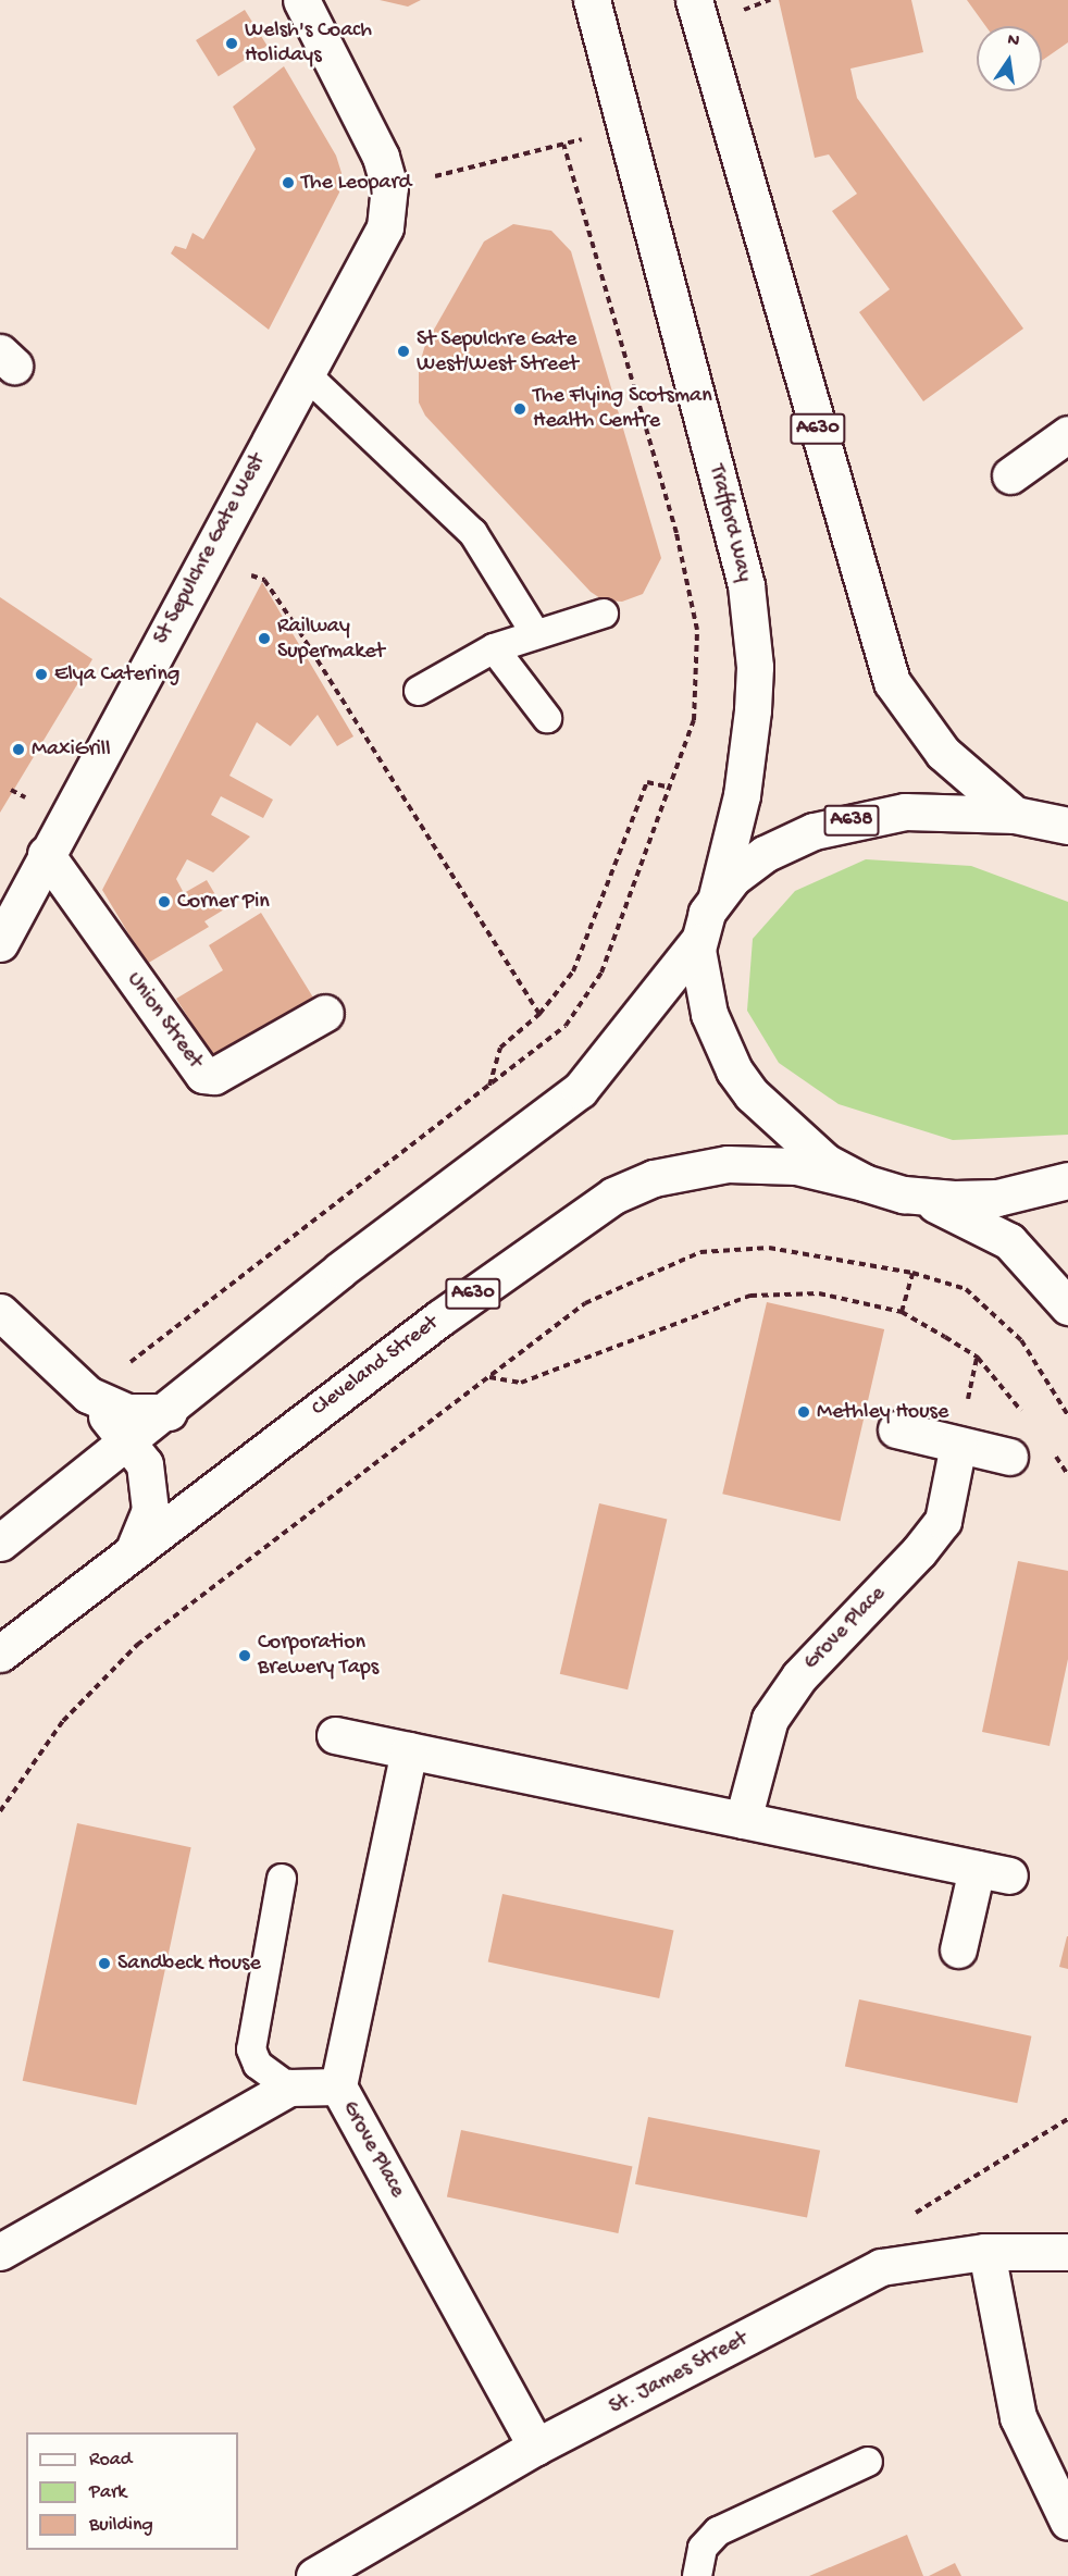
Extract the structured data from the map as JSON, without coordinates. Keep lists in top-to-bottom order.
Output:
{
  "streets": {
    "main road": [
      "A630",
      "Trafford Way",
      "St Sepulchre Gate West",
      "A638",
      "Union Street",
      "Cleveland Street",
      "Grove Place",
      "St. James Street"
    ]
  },
  "crossings": [
    ["A630", "A638"],
    ["Trafford Way", "A638"],
    ["St Sepulchre Gate West", "Union Street"],
    ["A638", "Cleveland Street"],
    ["Grove Place", "St. James Street"]
  ],
  "places": [
    "Welsh's Coach Holidays",
    "The Leopard",
    "St Sepulchre Gate West/West Street",
    "The Flying Scotsman Health Centre",
    "Railway Supermaket",
    "Elya Catering",
    "MaxiGrill",
    "Corner Pin",
    "Methley House",
    "Corporation Brewery Taps",
    "Sandbeck House"
  ],
  "legend": ["Road", "Park", "Building"],
  "north": "top"
}
